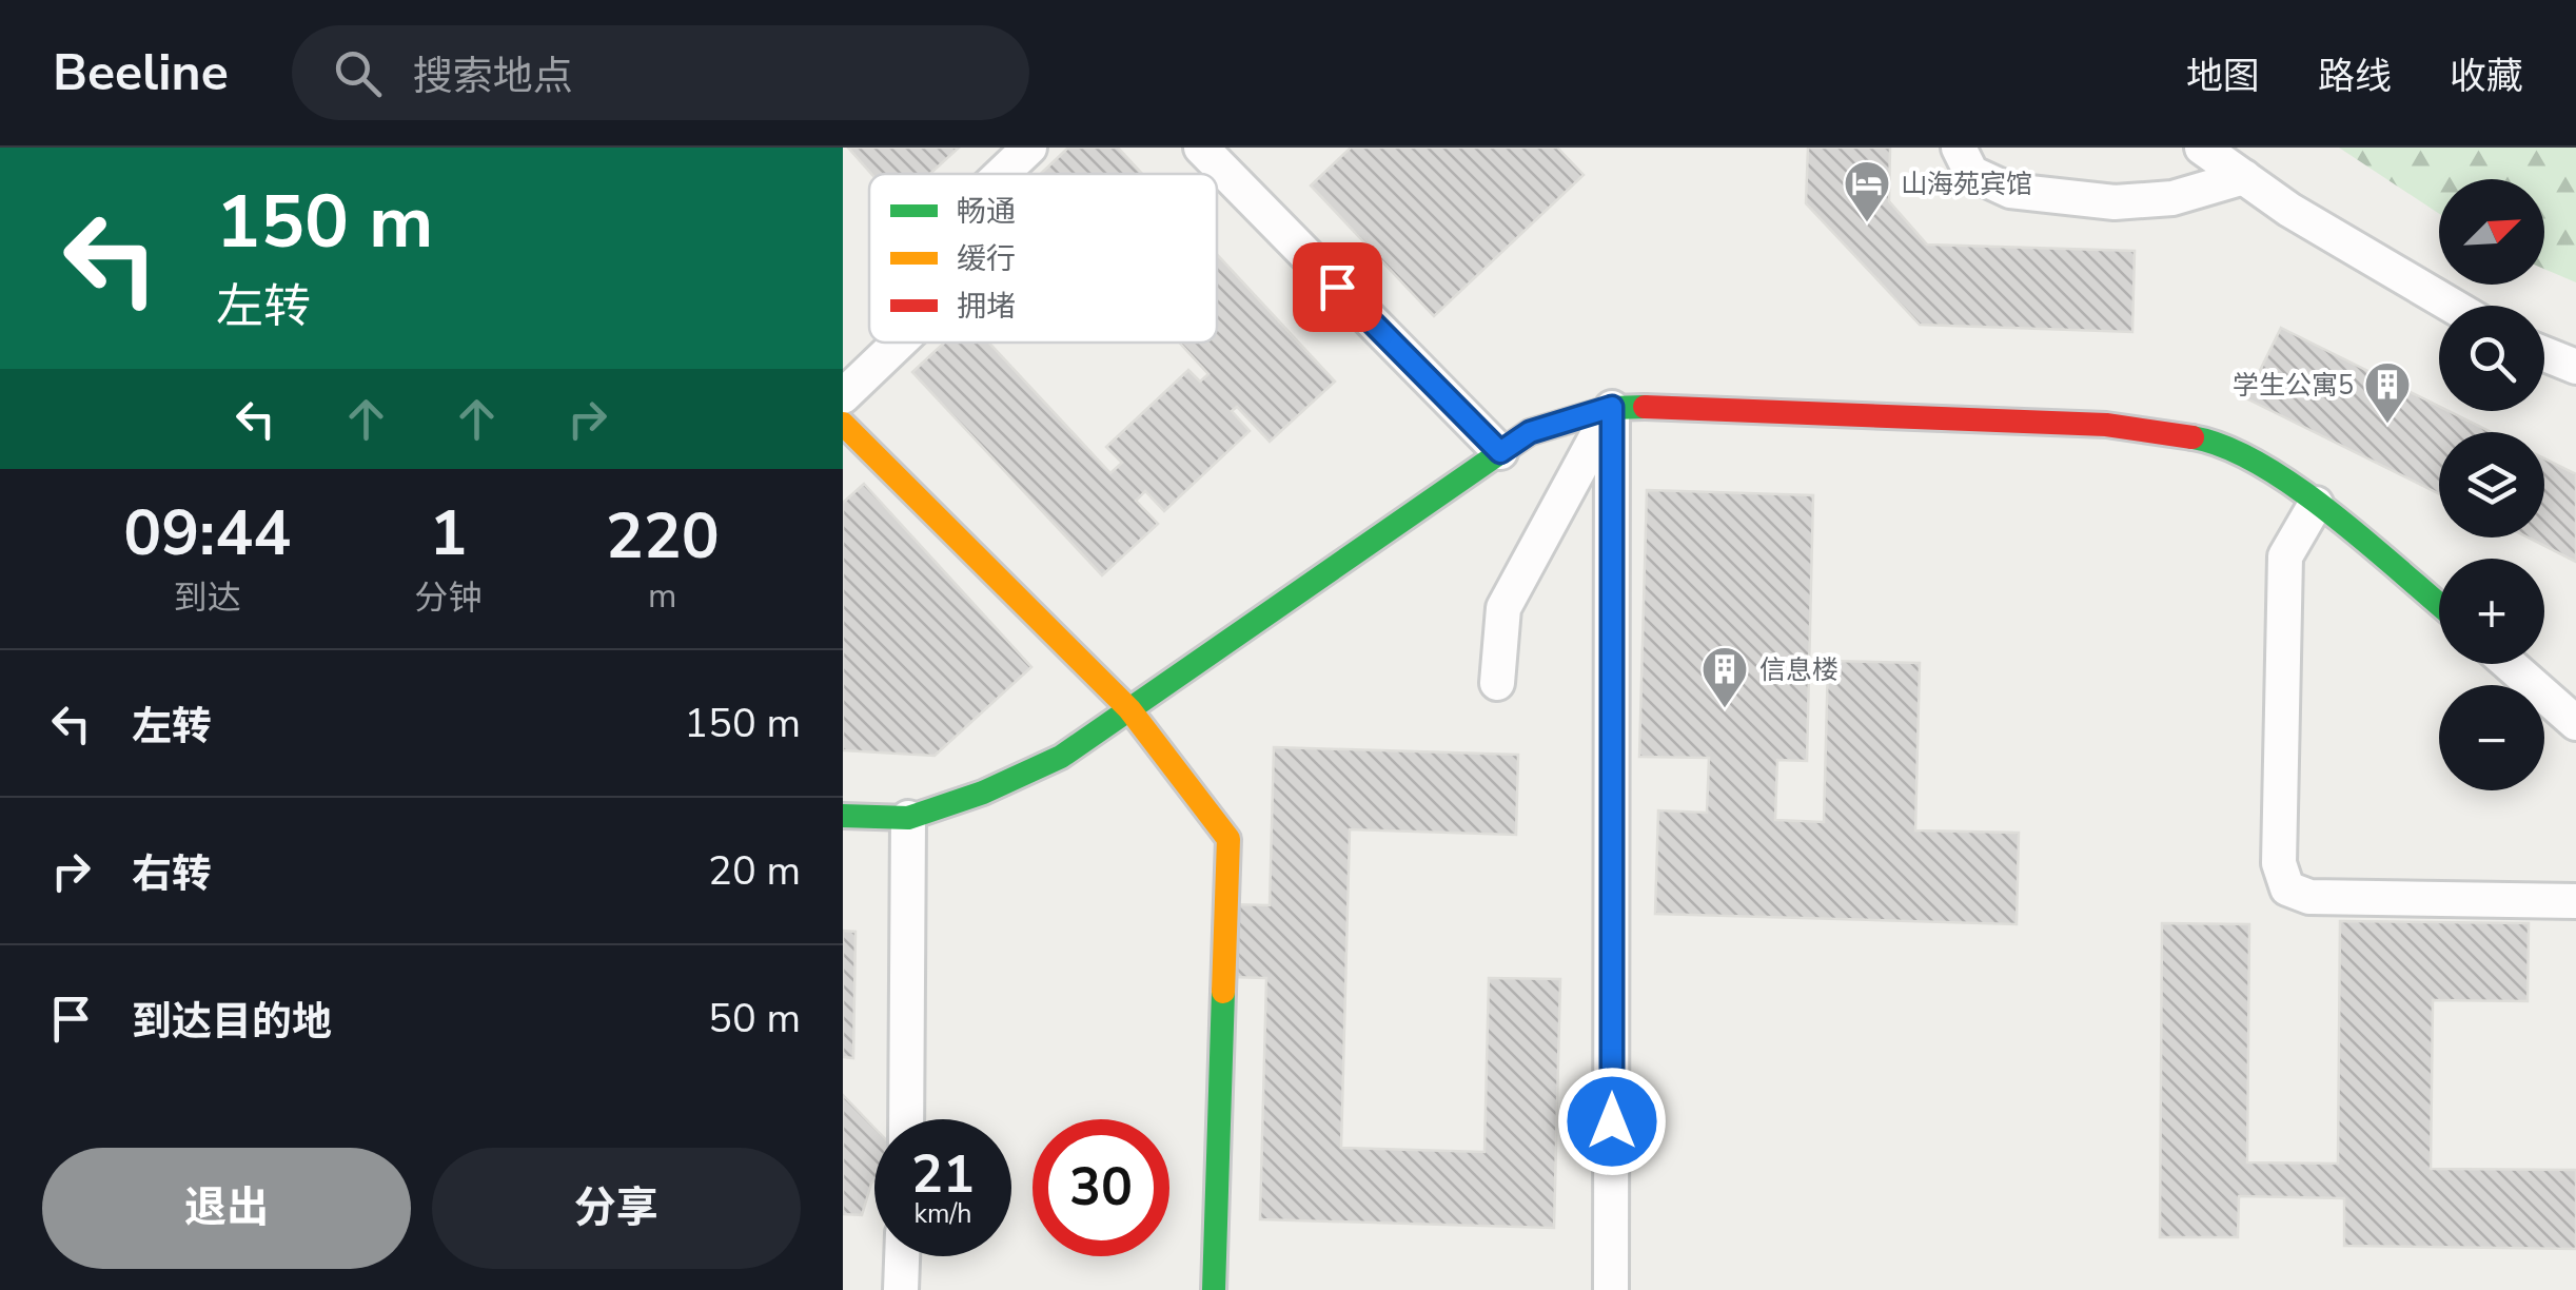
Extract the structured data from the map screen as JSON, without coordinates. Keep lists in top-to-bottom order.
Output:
{
  "places": {
    "hotel": ["山海苑宾馆"],
    "building": ["学生公寓5", "信息楼"]
  },
  "legend": ["畅通", "缓行", "拥堵"],
  "north": "top right",
  "page": {
    "header": "Beeline",
    "search": "搜索地点",
    "nav": ["地图", "路线", "收藏"],
    "turn": ["150 m", "左转"],
    "map_buttons": ["+", "−"],
    "eta": [
      "09:44",
      "到达",
      "1",
      "分钟",
      "220",
      "m"
    ],
    "list": [
      {
        "name": "左转",
        "value": "150 m"
      },
      {
        "name": "右转",
        "value": "20 m"
      },
      {
        "name": "到达目的地",
        "value": "50 m"
      }
    ],
    "speed": "21 km/h",
    "limit": "30",
    "buttons": ["退出", "分享"]
  }
}
